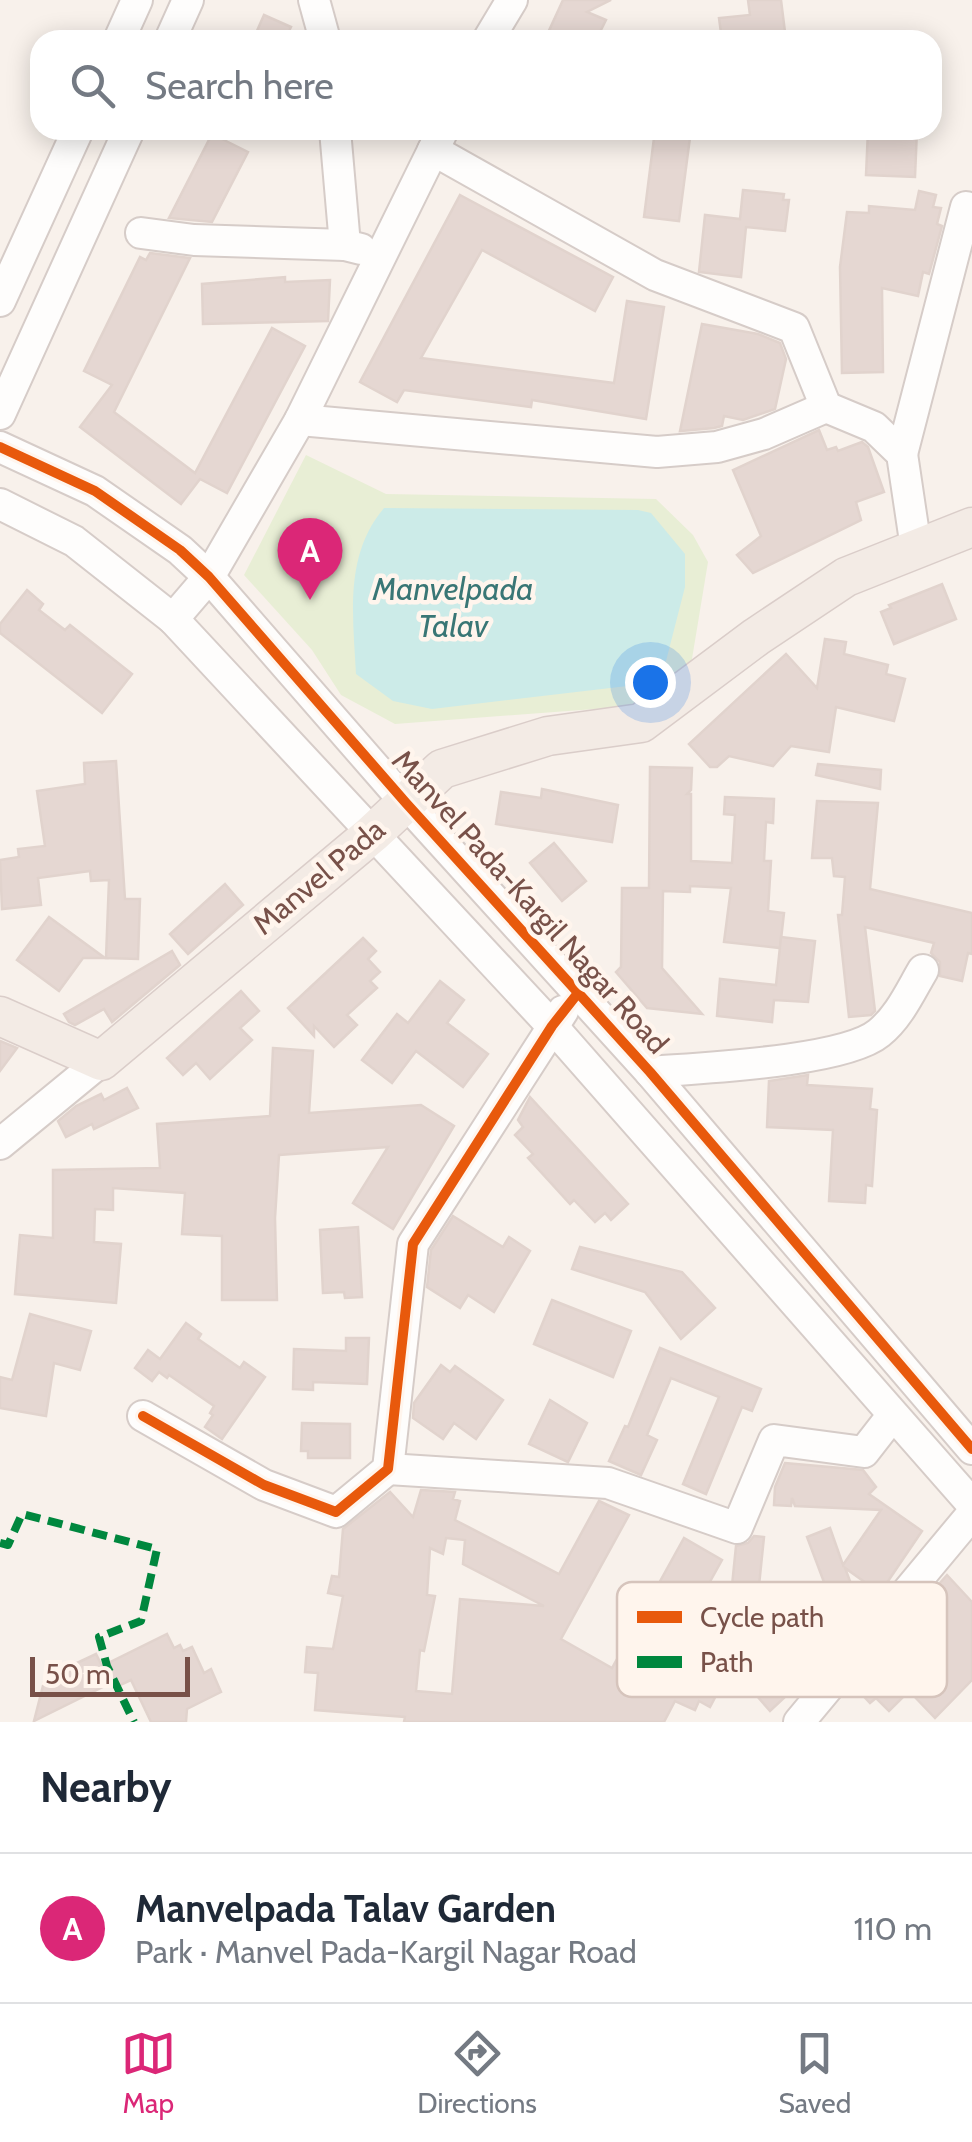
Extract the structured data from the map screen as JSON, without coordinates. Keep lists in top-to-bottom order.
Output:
{
  "streets": {
    "main road": ["Manvel Pada"],
    "street": ["Manvel Pada-Kargil Nagar Road"]
  },
  "crossings": [
    ["Manvel Pada", "Manvel Pada-Kargil Nagar Road"]
  ],
  "water": ["Manvelpada Talav"],
  "legend": ["Cycle path", "Path"],
  "scale_bar": "50 m",
  "page": {
    "search": "Search here",
    "pins": "A",
    "scale": "50 m",
    "heading": "Nearby",
    "list": [
      {
        "mark": "A",
        "name": "Manvelpada Talav Garden",
        "note": "Park · Manvel Pada-Kargil Nagar Road",
        "value": "110 m"
      }
    ],
    "nav": ["Map", "Directions", "Saved"]
  }
}
